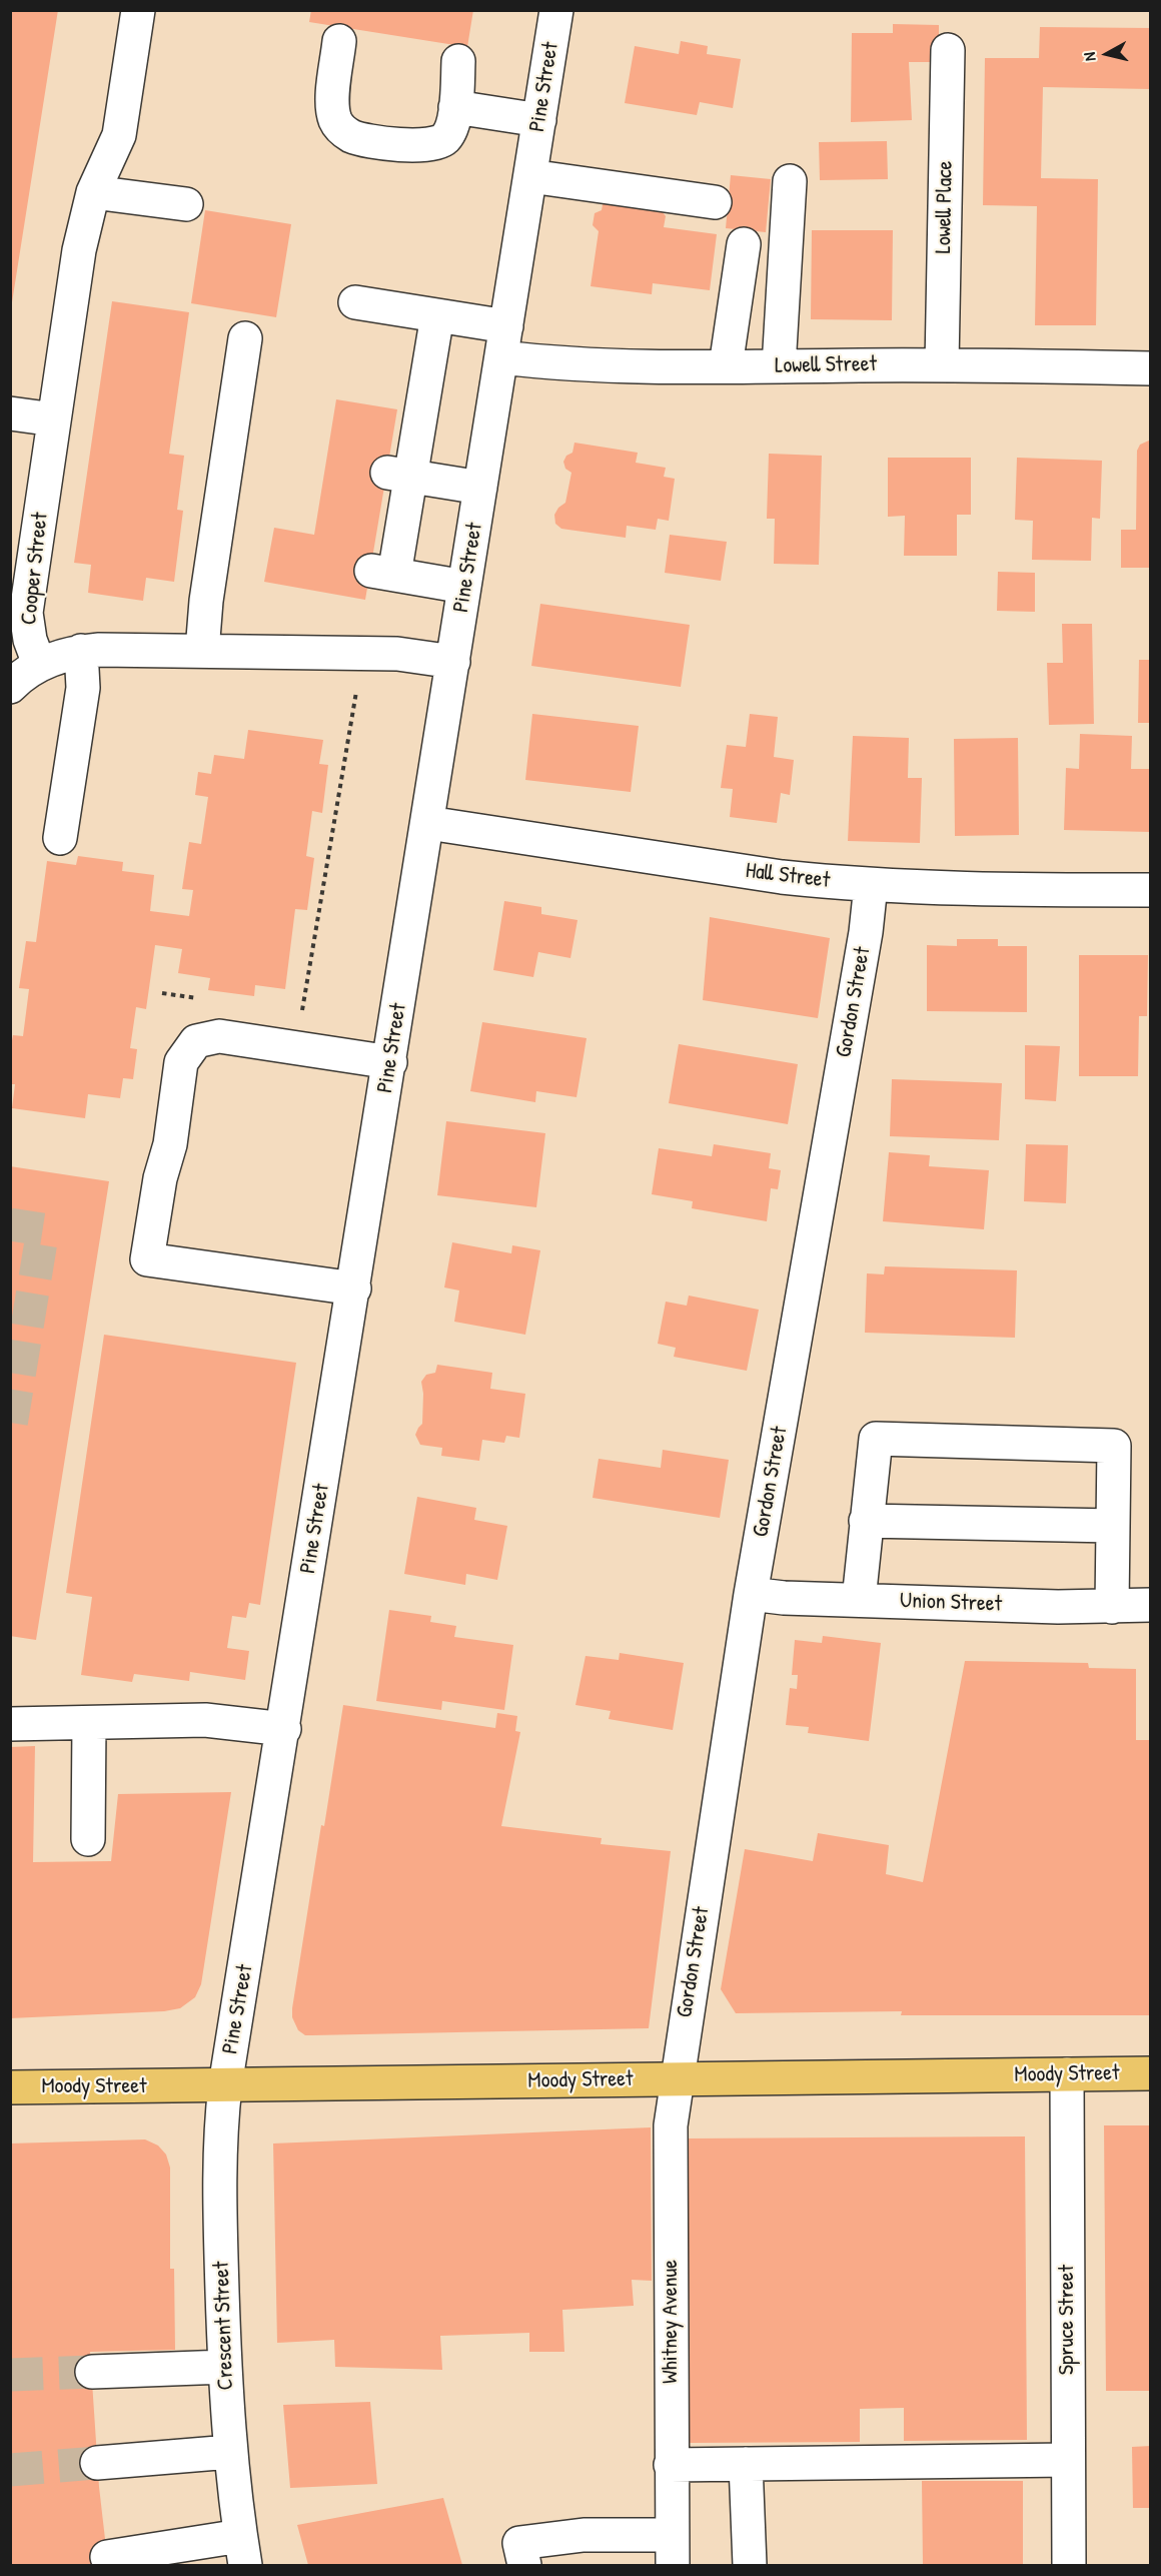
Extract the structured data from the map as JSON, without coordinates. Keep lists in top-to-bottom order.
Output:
{
  "streets": {
    "main road": ["Moody Street"],
    "street": [
      "Pine Street",
      "Lowell Place",
      "Lowell Street",
      "Cooper Street",
      "Hall Street",
      "Gordon Street",
      "Union Street",
      "Spruce Street",
      "Whitney Avenue",
      "Crescent Street"
    ]
  },
  "crossings": [
    ["Pine Street", "Lowell Street"],
    ["Pine Street", "Hall Street"],
    ["Pine Street", "Moody Street"],
    ["Pine Street", "Crescent Street"],
    ["Lowell Place", "Lowell Street"],
    ["Hall Street", "Gordon Street"],
    ["Gordon Street", "Union Street"],
    ["Gordon Street", "Moody Street"],
    ["Gordon Street", "Whitney Avenue"],
    ["Moody Street", "Spruce Street"],
    ["Moody Street", "Whitney Avenue"],
    ["Moody Street", "Crescent Street"]
  ],
  "north": "left"
}
